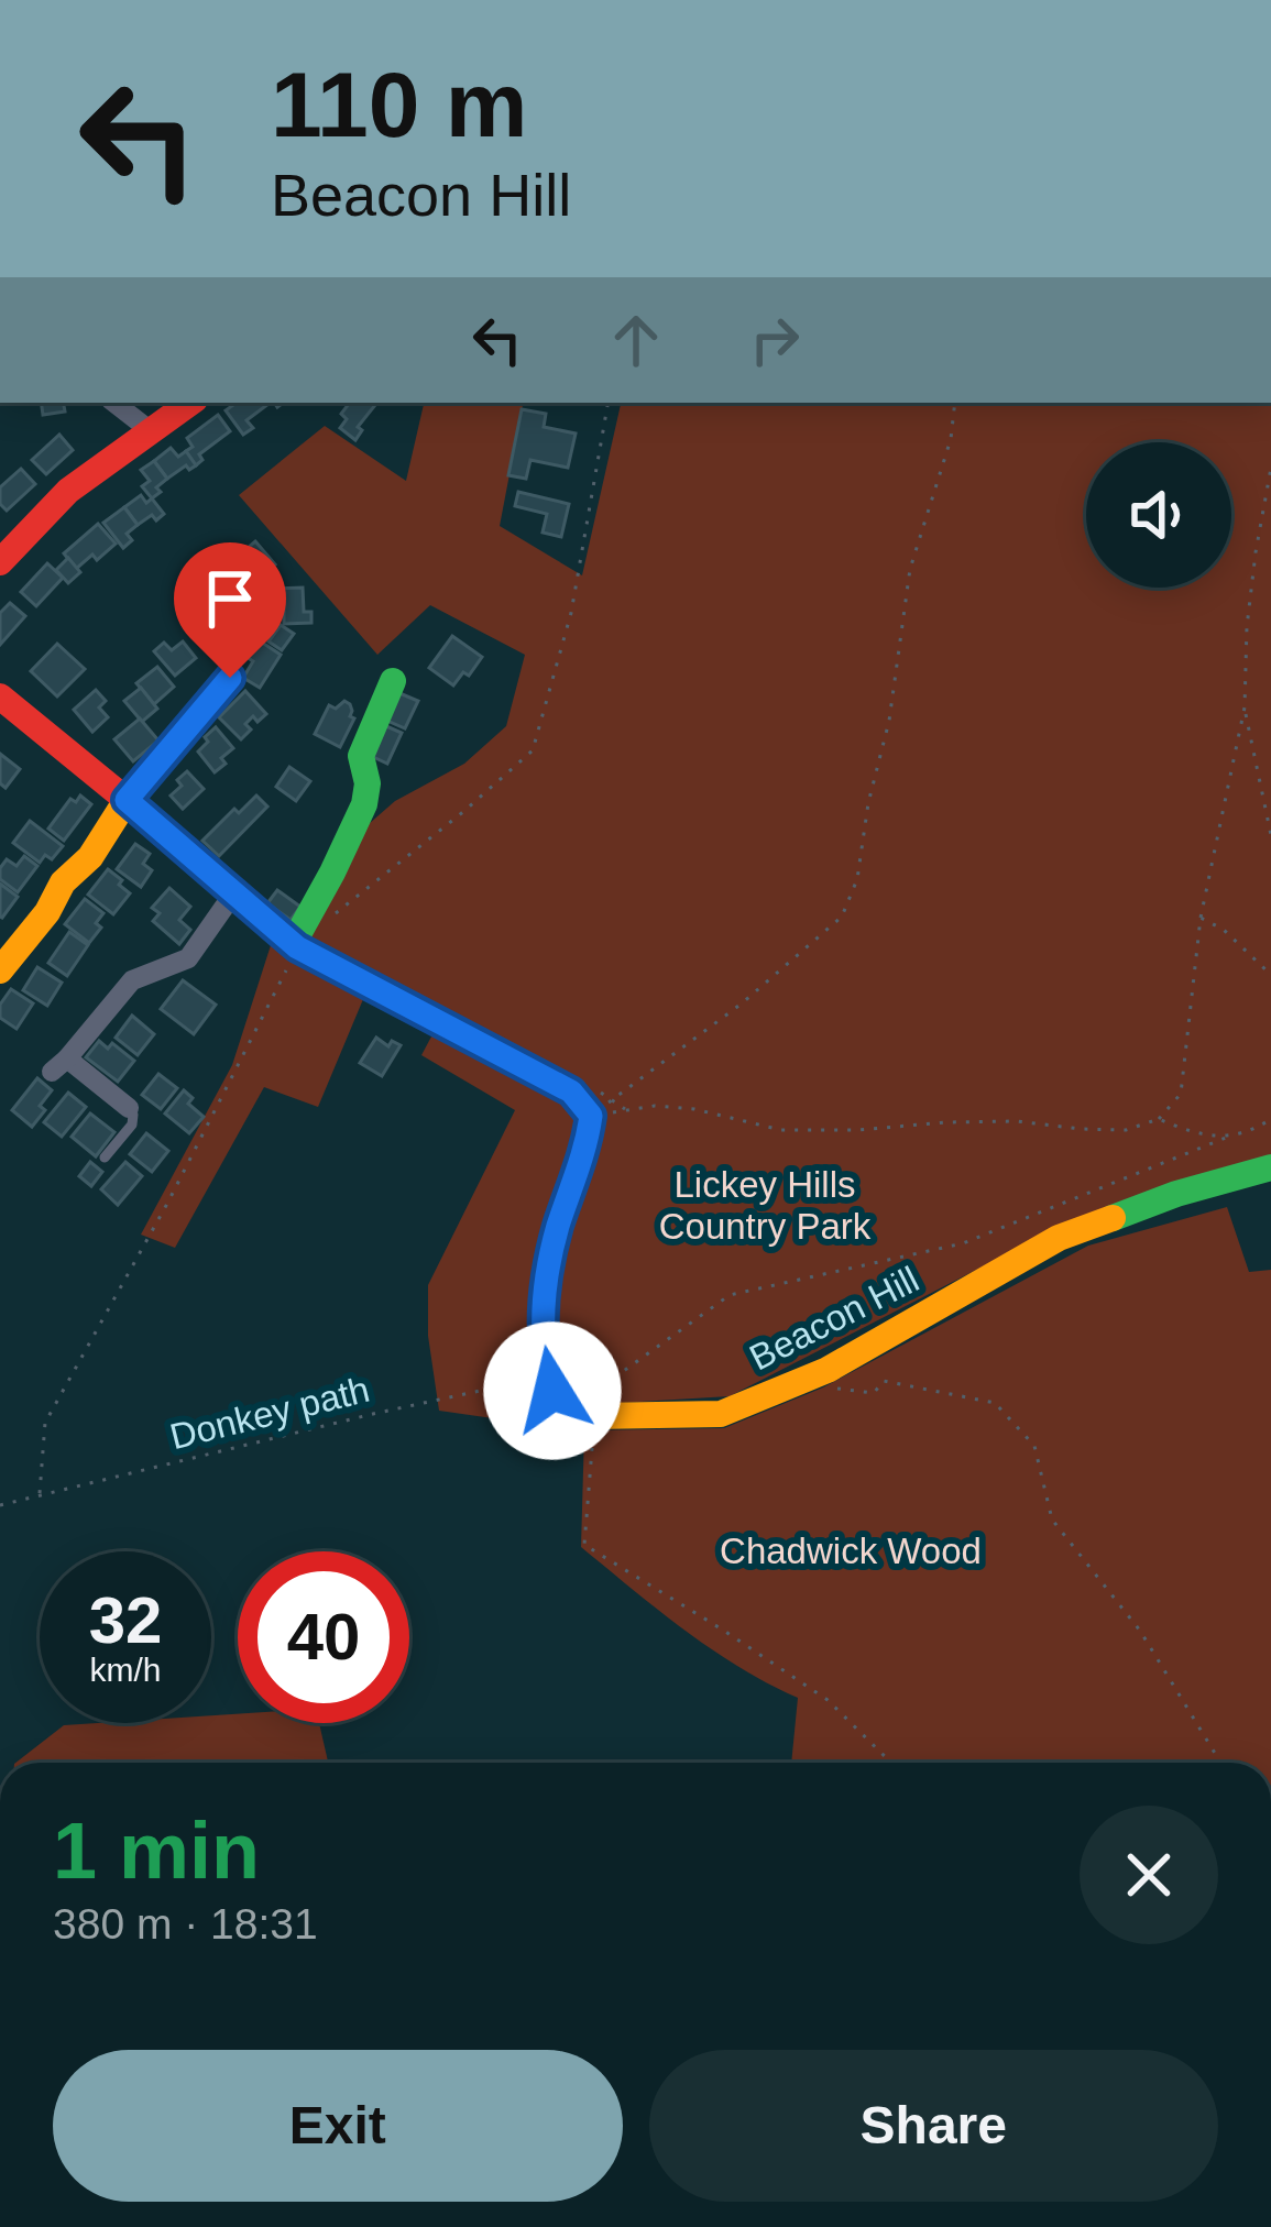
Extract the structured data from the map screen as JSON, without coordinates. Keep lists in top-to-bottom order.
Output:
{
  "streets": {
    "street": ["Beacon Hill"],
    "path": ["Donkey path"]
  },
  "parks": ["Lickey Hills Country Park", "Chadwick Wood"],
  "page": {
    "turn": ["110 m", "Beacon Hill"],
    "speed": "32 km/h",
    "limit": "40",
    "heading": ["1 min", "380 m · 18:31"],
    "buttons": ["Exit", "Share"]
  }
}
